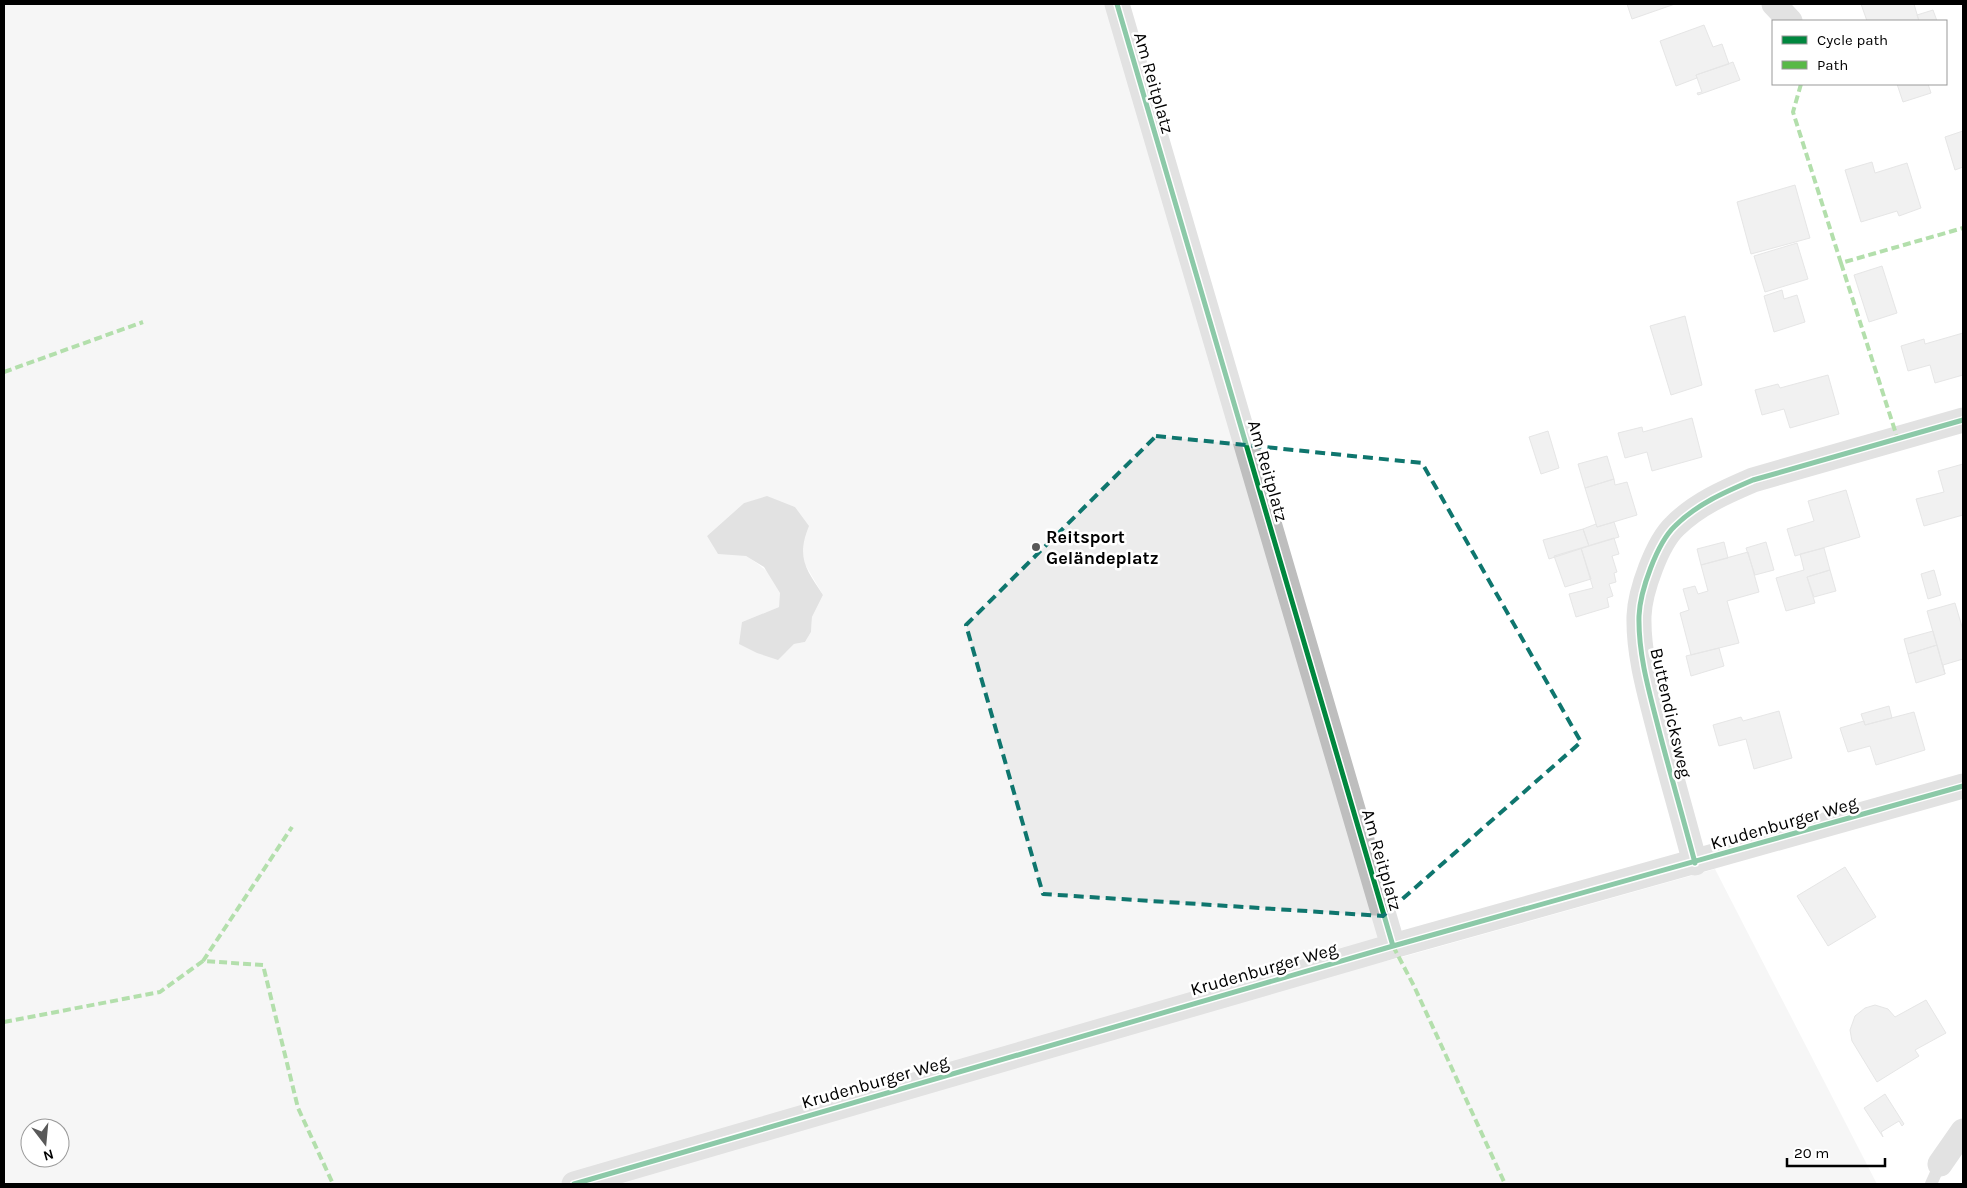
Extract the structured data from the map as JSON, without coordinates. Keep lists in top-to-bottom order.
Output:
{
  "streets": {
    "street": ["Am Reitplatz", "Buttendicksweg", "Krudenburger Weg"]
  },
  "crossings": [
    ["Am Reitplatz", "Krudenburger Weg"],
    ["Buttendicksweg", "Krudenburger Weg"]
  ],
  "places": ["Reitsport Geländeplatz"],
  "legend": ["Cycle path", "Path"],
  "scale_bar": "20 m",
  "north": "bottom"
}
